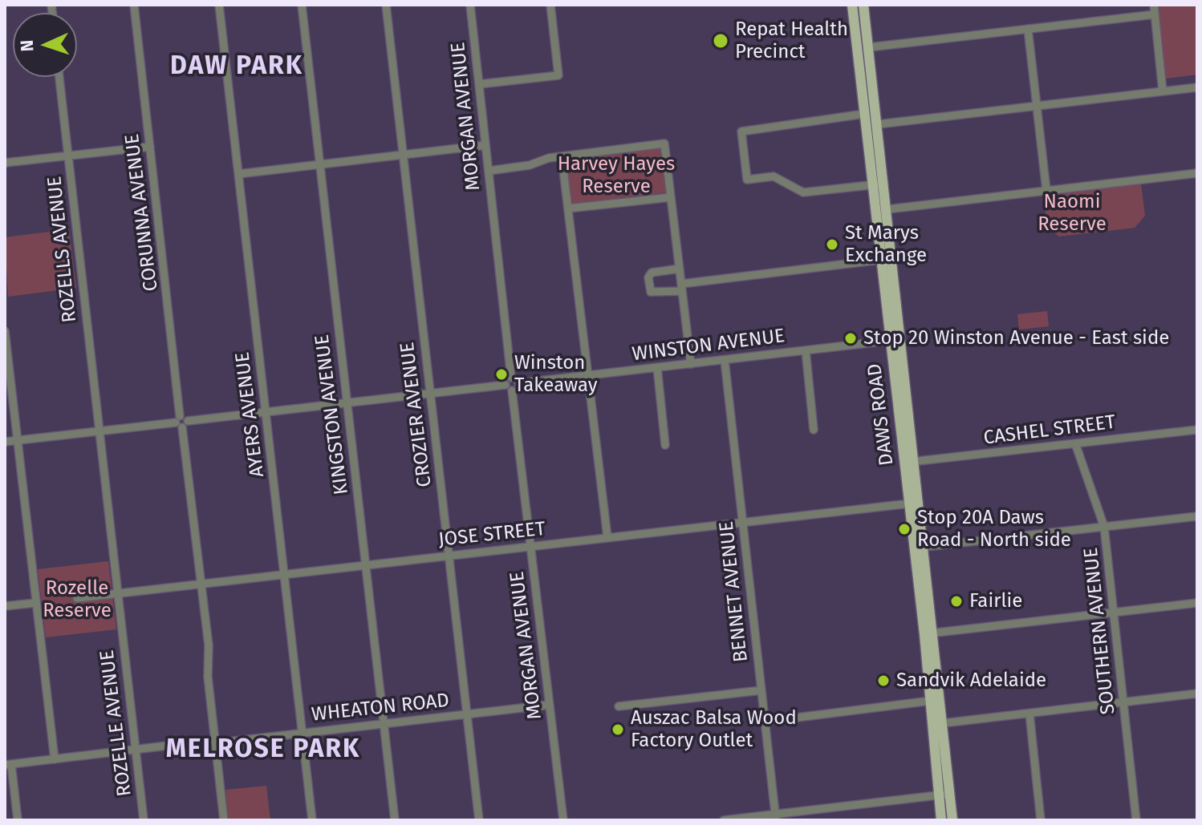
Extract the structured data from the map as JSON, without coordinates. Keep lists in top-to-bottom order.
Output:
{
  "streets": {
    "main road": ["DAWS ROAD"],
    "street": [
      "MORGAN AVENUE",
      "CORUNNA AVENUE",
      "ROZELLS AVENUE",
      "WINSTON AVENUE",
      "AYERS AVENUE",
      "KINGSTON AVENUE",
      "CROZIER AVENUE",
      "CASHEL STREET",
      "JOSE STREET",
      "BENNET AVENUE",
      "SOUTHERN AVENUE",
      "WHEATON ROAD",
      "ROZELLE AVENUE"
    ]
  },
  "crossings": [
    ["MORGAN AVENUE", "WINSTON AVENUE"],
    ["MORGAN AVENUE", "JOSE STREET"],
    ["MORGAN AVENUE", "WHEATON ROAD"],
    ["CORUNNA AVENUE", "JOSE STREET"],
    ["CORUNNA AVENUE", "WHEATON ROAD"],
    ["ROZELLS AVENUE", "ROZELLE AVENUE"],
    ["WINSTON AVENUE", "DAWS ROAD"],
    ["WINSTON AVENUE", "BENNET AVENUE"],
    ["AYERS AVENUE", "JOSE STREET"],
    ["AYERS AVENUE", "WHEATON ROAD"],
    ["KINGSTON AVENUE", "JOSE STREET"],
    ["KINGSTON AVENUE", "WHEATON ROAD"],
    ["CROZIER AVENUE", "JOSE STREET"],
    ["CROZIER AVENUE", "WHEATON ROAD"],
    ["DAWS ROAD", "CASHEL STREET"],
    ["DAWS ROAD", "JOSE STREET"],
    ["CASHEL STREET", "SOUTHERN AVENUE"],
    ["JOSE STREET", "BENNET AVENUE"],
    ["JOSE STREET", "ROZELLE AVENUE"],
    ["WHEATON ROAD", "ROZELLE AVENUE"]
  ],
  "districts": ["DAW PARK", "MELROSE PARK"],
  "parks": ["Harvey Hayes Reserve", "Naomi Reserve", "Rozelle Reserve"],
  "places": [
    "Repat Health Precinct",
    "St Marys Exchange",
    "Stop 20 Winston Avenue - East side",
    "Winston Takeaway",
    "Stop 20A Daws Road - North side",
    "Fairlie",
    "Sandvik Adelaide",
    "Auszac Balsa Wood Factory Outlet"
  ],
  "north": "left"
}
